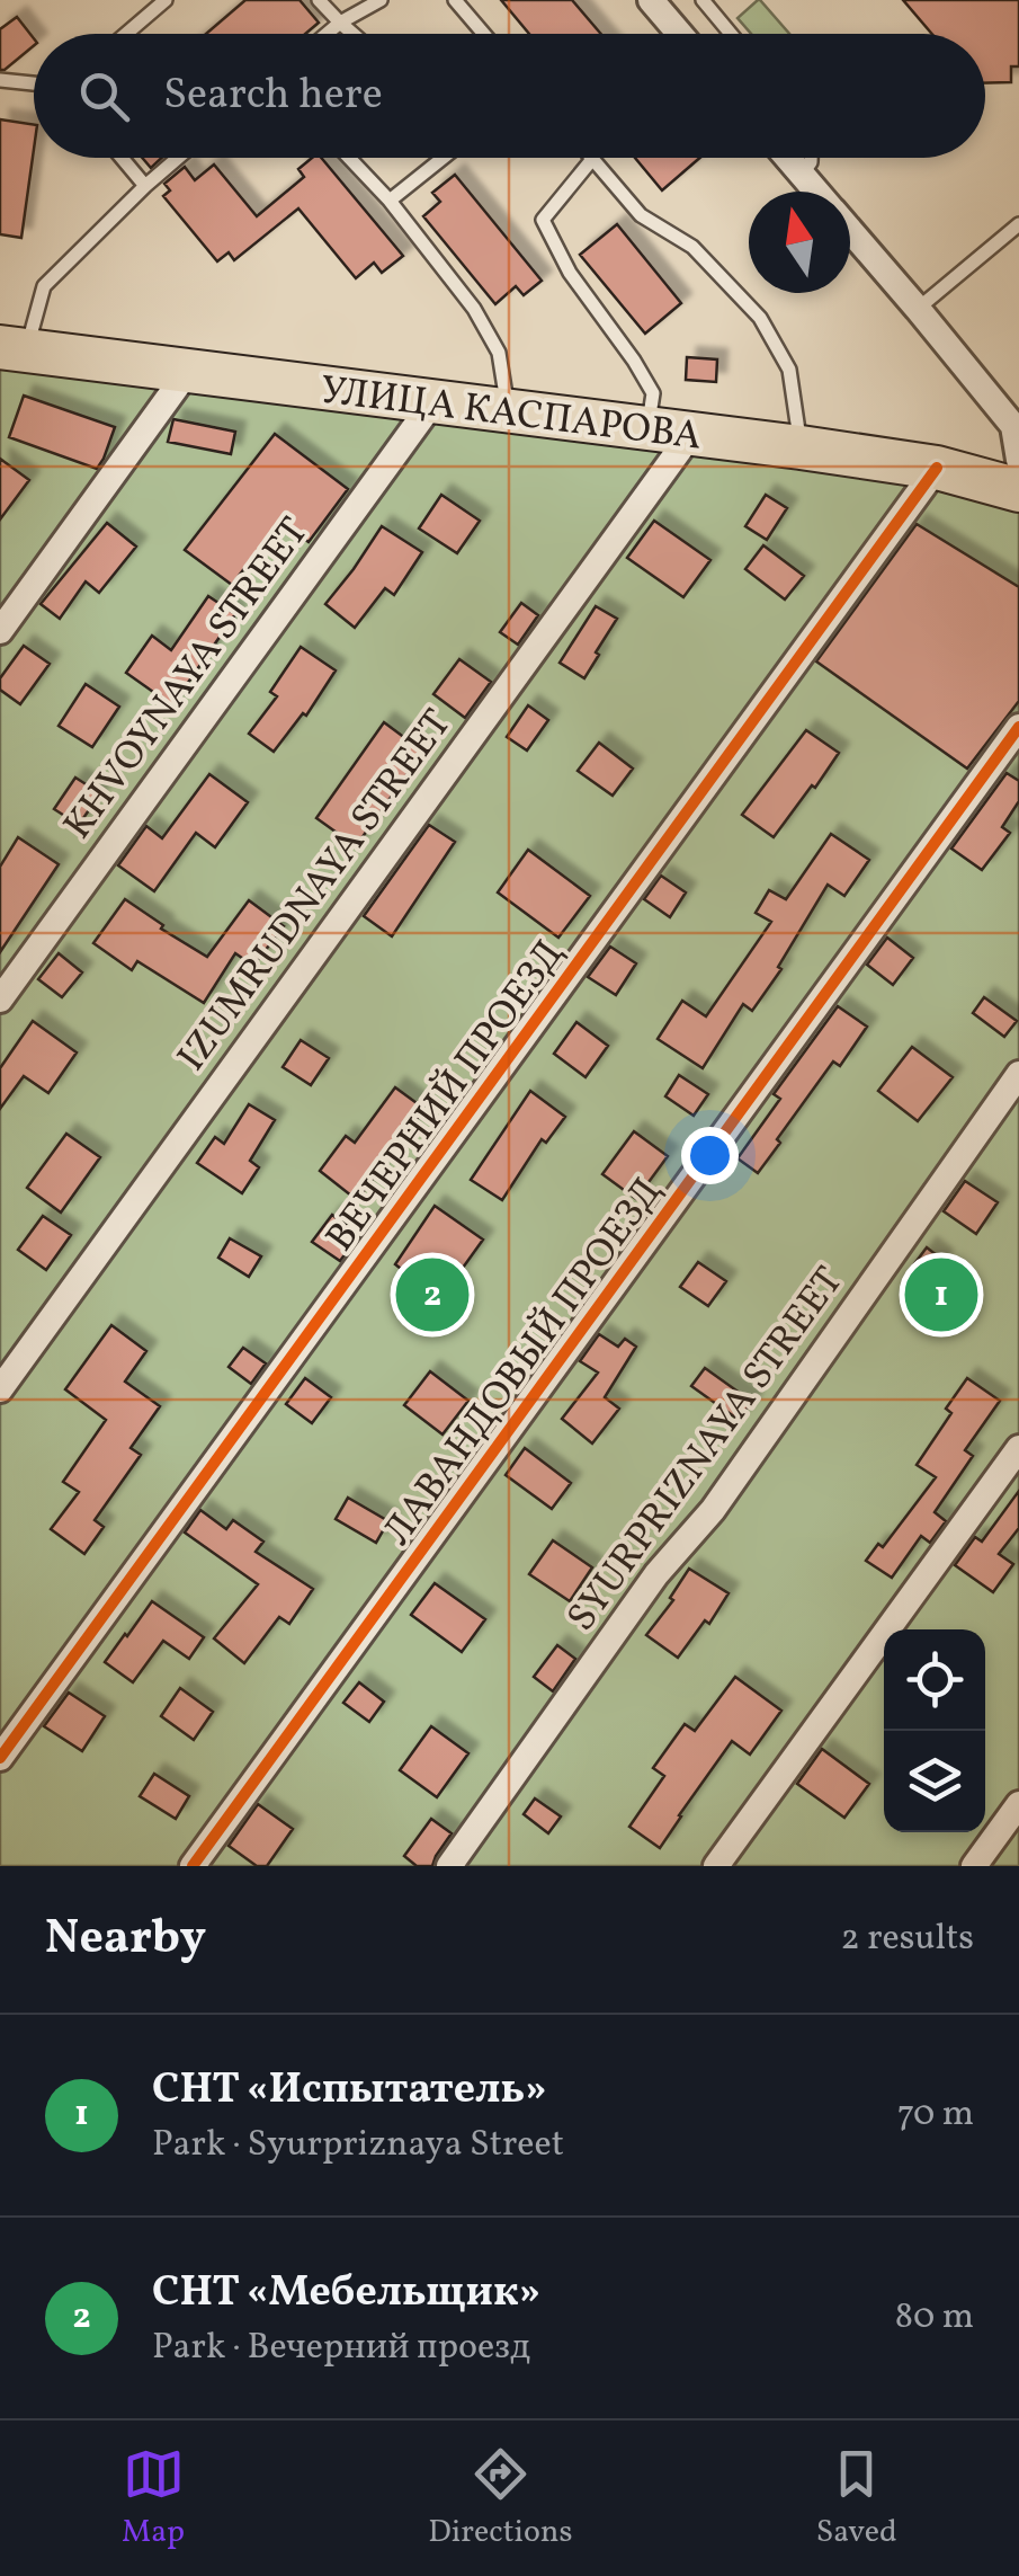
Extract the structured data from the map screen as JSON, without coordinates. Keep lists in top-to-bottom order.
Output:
{
  "streets": {
    "main road": ["УЛИЦА КАСПАРОВА"],
    "street": [
      "KHVOYNAYA STREET",
      "IZUMRUDNAYA STREET",
      "ВЕЧЕРНИЙ ПРОЕЗД",
      "ЛАВАНДОВЫЙ ПРОЕЗД",
      "SYURPRIZNAYA STREET"
    ]
  },
  "crossings": [
    ["УЛИЦА КАСПАРОВА", "KHVOYNAYA STREET"],
    ["УЛИЦА КАСПАРОВА", "IZUMRUDNAYA STREET"],
    ["УЛИЦА КАСПАРОВА", "ВЕЧЕРНИЙ ПРОЕЗД"]
  ],
  "north": "top",
  "page": {
    "search": "Search here",
    "pins": ["1", "2"],
    "heading": ["Nearby", "2 results"],
    "list": [
      {
        "mark": "1",
        "name": "СНТ «Испытатель»",
        "note": "Park · Syurpriznaya Street",
        "value": "70 m"
      },
      {
        "mark": "2",
        "name": "СНТ «Мебельщик»",
        "note": "Park · Вечерний проезд",
        "value": "80 m"
      }
    ],
    "nav": ["Map", "Directions", "Saved"]
  }
}
